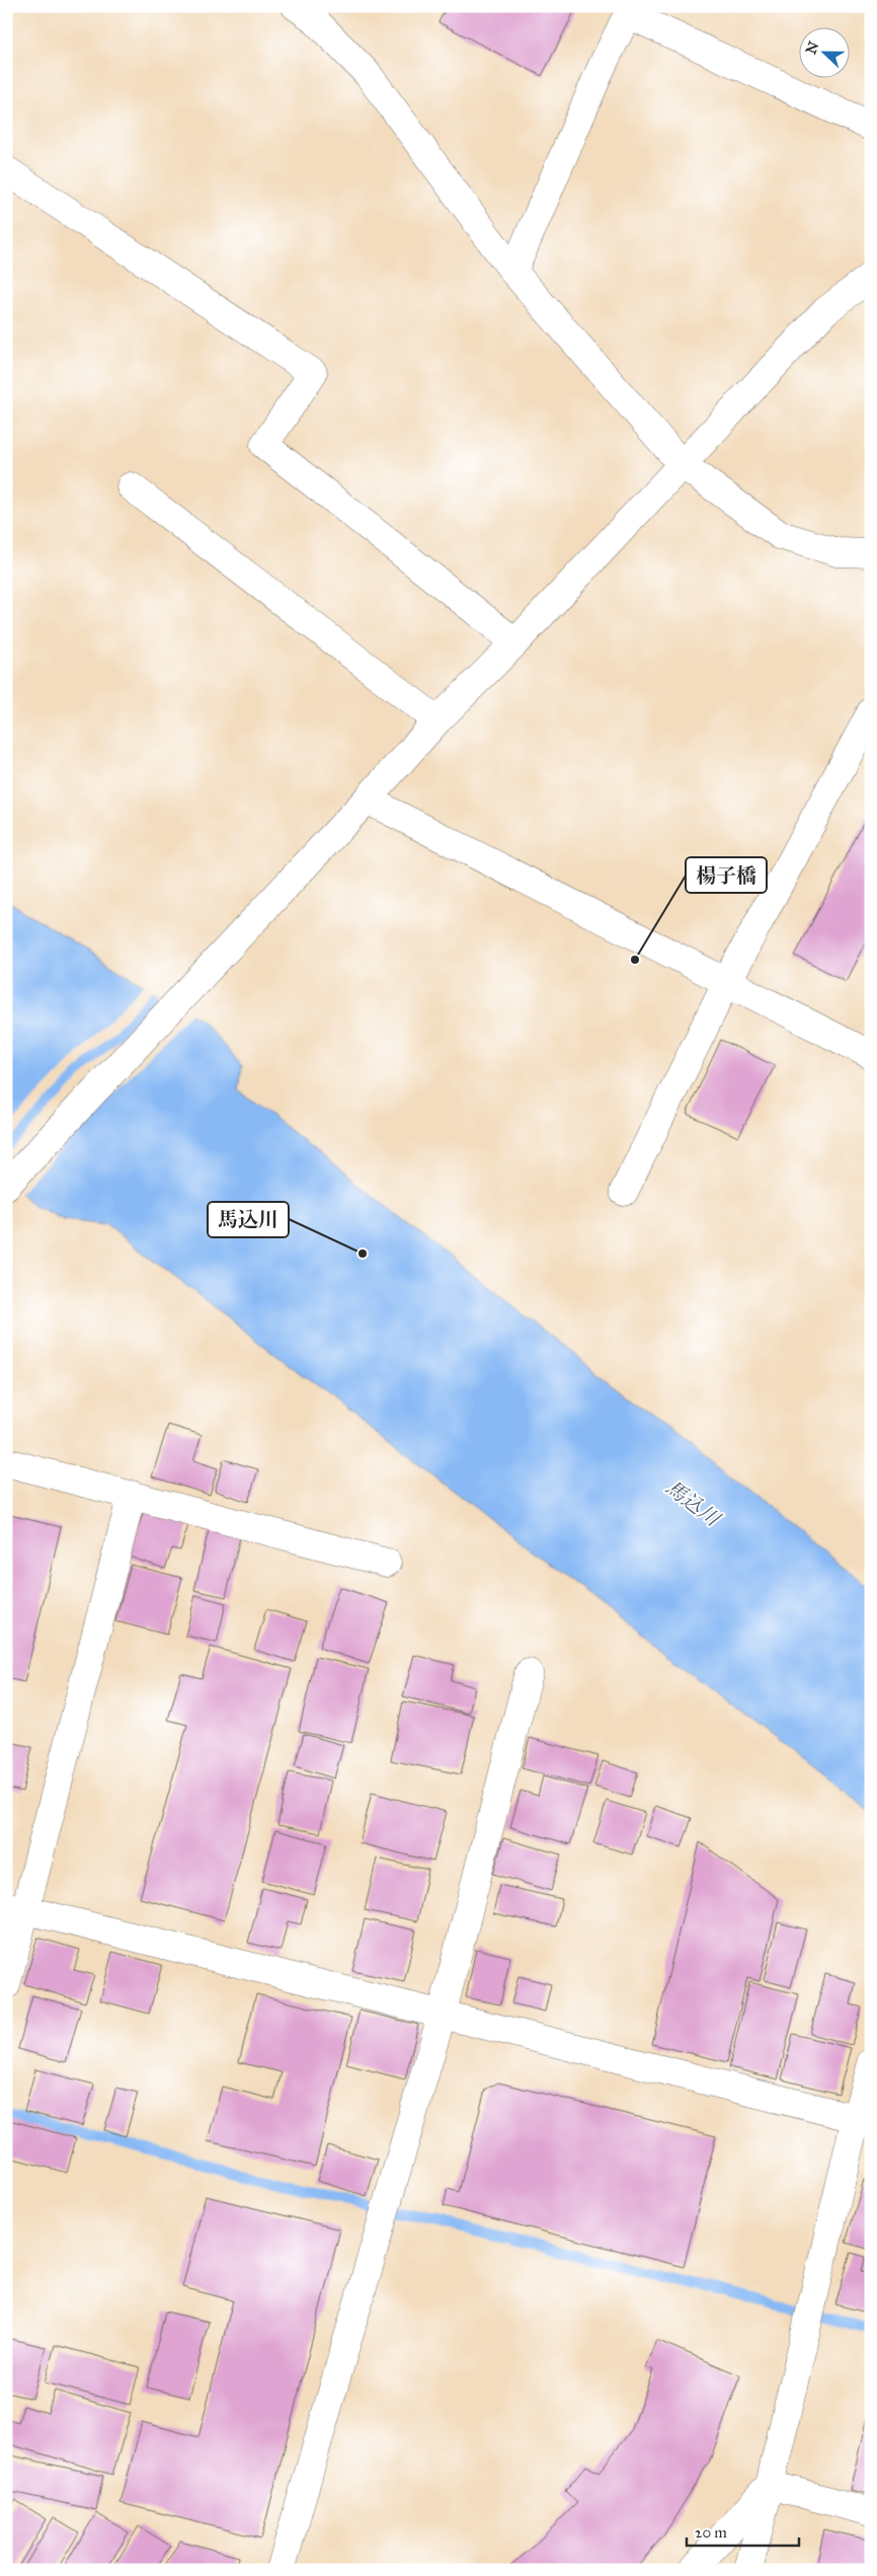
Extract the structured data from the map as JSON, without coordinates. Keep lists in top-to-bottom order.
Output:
{
  "water": ["馬込川"],
  "places": ["楊子橋", "馬込川"],
  "scale_bar": "20 m",
  "north": "left"
}
